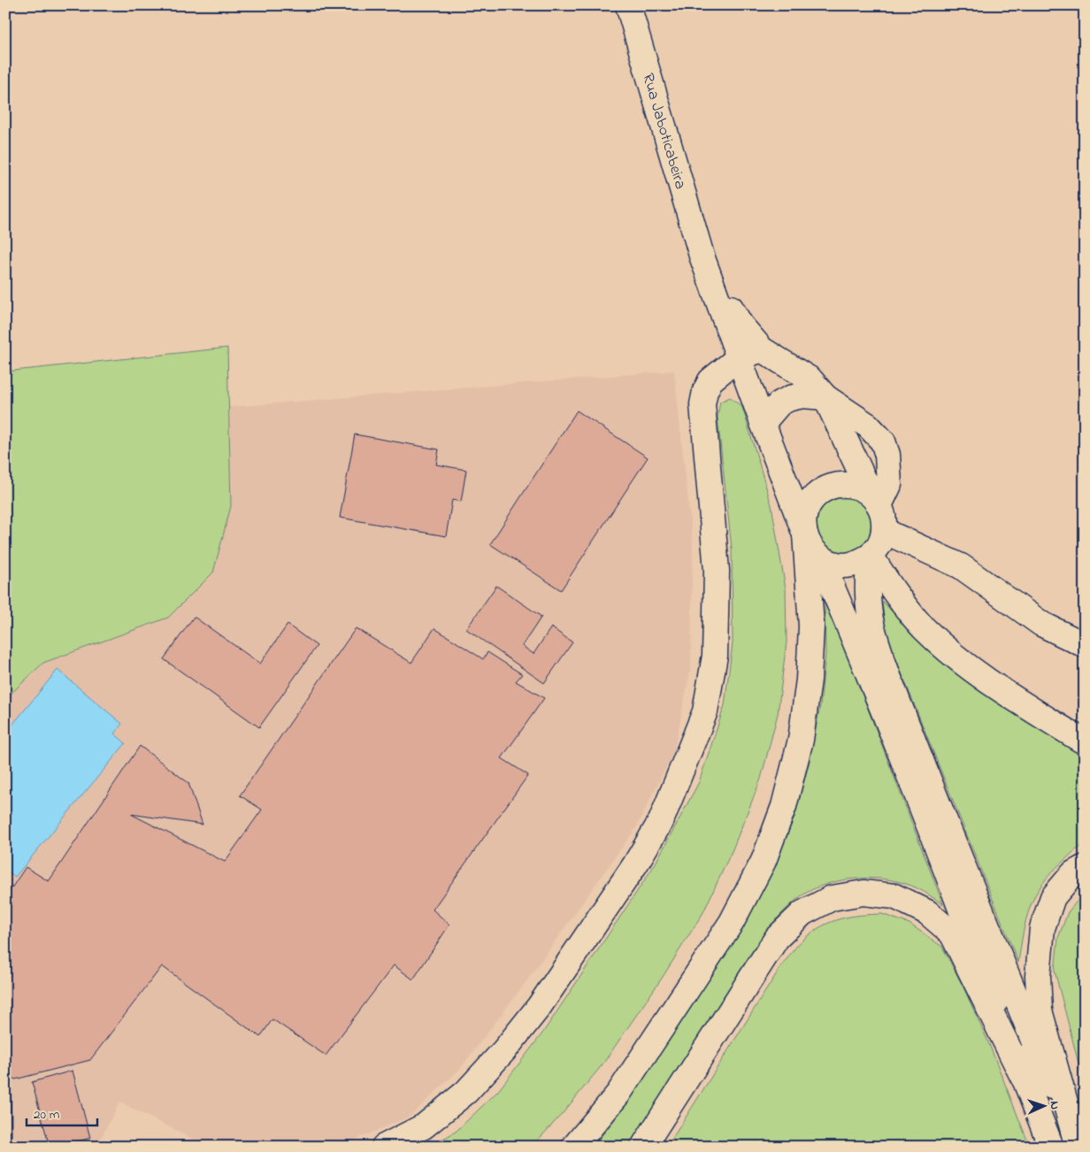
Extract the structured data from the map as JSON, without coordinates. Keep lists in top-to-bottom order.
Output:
{
  "streets": {
    "main road": ["Rua Jaboticabeira"]
  },
  "scale_bar": "20 m",
  "north": "right"
}
